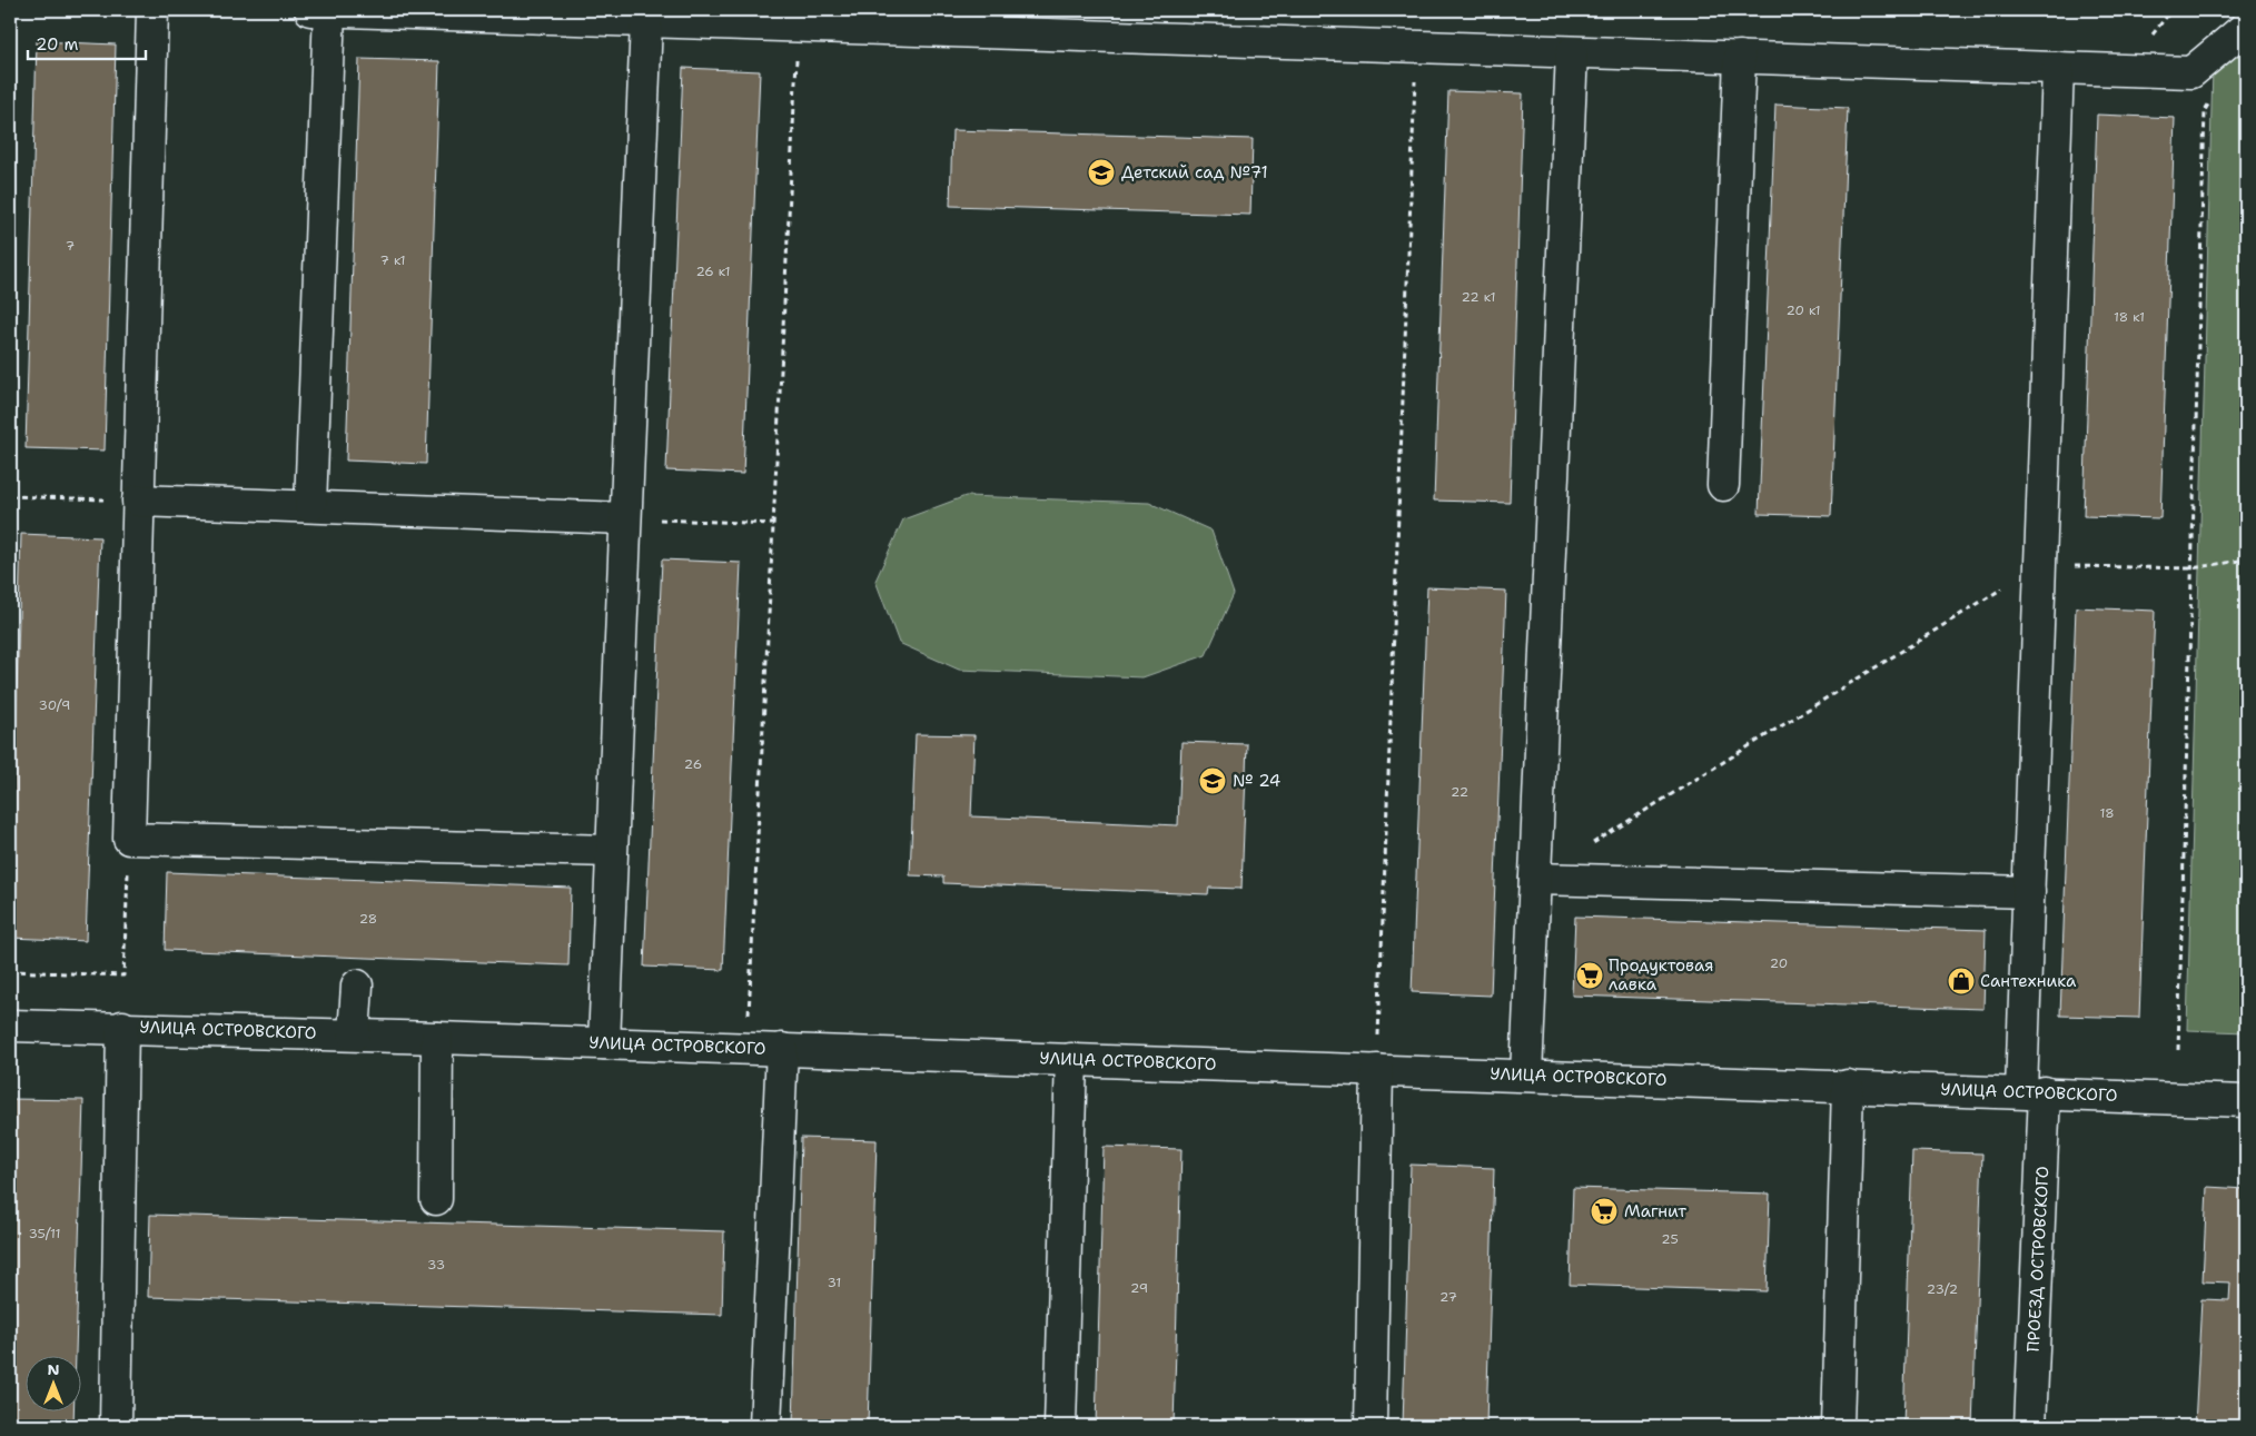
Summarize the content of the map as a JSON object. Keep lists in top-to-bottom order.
{
  "streets": {
    "street": ["УЛИЦА ОСТРОВСКОГО", "ПРОЕЗД ОСТРОВСКОГО"]
  },
  "crossings": [
    ["УЛИЦА ОСТРОВСКОГО", "ПРОЕЗД ОСТРОВСКОГО"]
  ],
  "places": {
    "school or university": ["Детский сад №71", "№ 24"],
    "supermarket": ["Продуктовая лавка", "Магнит"],
    "shop": ["Сантехника"]
  },
  "house_numbers": [
    "7",
    "7 к1",
    "26 к1",
    "22 к1",
    "20 к1",
    "18 к1",
    "30/9",
    "26",
    "22",
    "18",
    "28",
    "20",
    "35/11",
    "25",
    "33",
    "31",
    "29",
    "23/2",
    "27"
  ],
  "scale_bar": "20 m",
  "north": "top"
}
